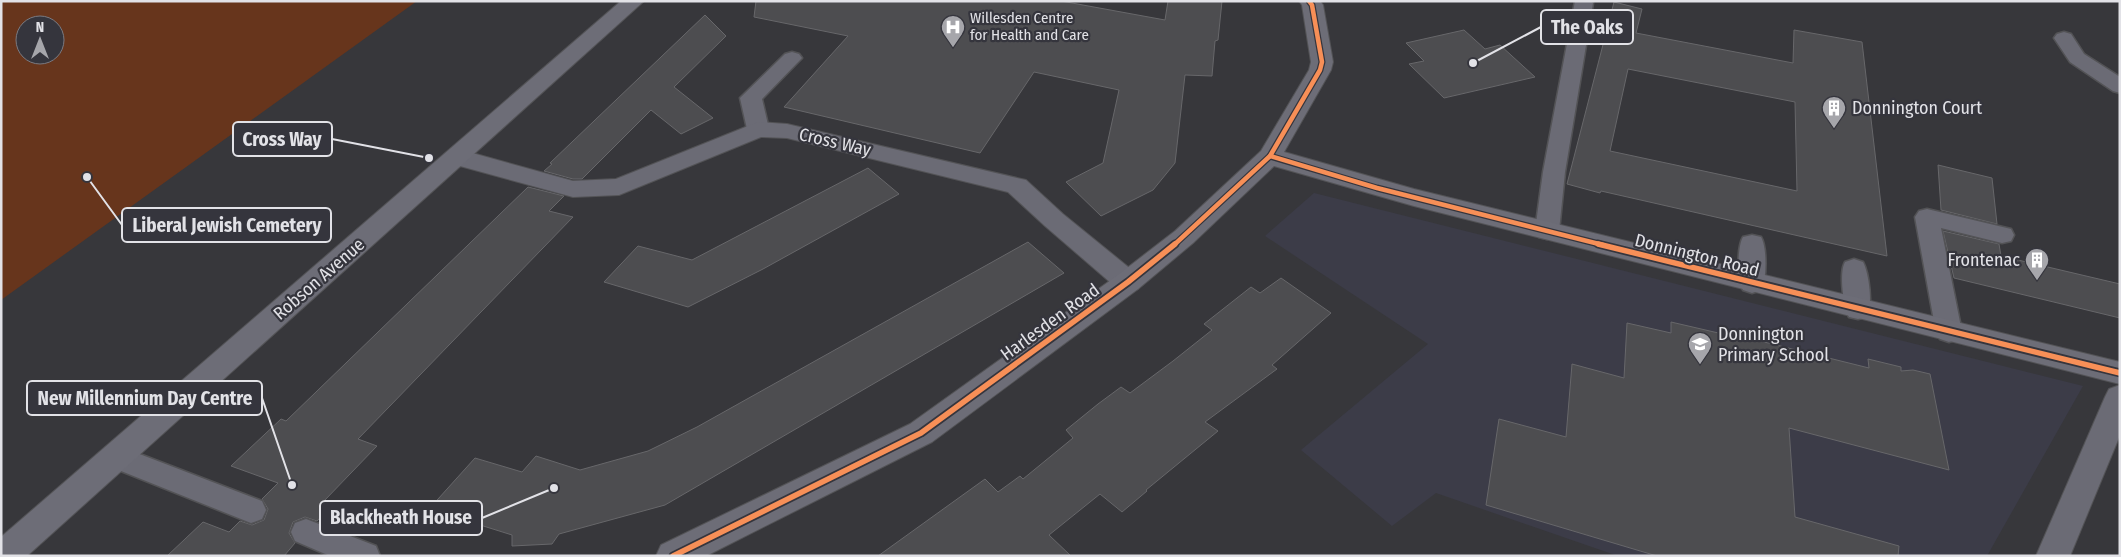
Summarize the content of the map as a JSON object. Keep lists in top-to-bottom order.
{
  "streets": {
    "street": [
      "Cross Way",
      "Donnington Road",
      "Robson Avenue",
      "Harlesden Road"
    ]
  },
  "crossings": [
    ["Cross Way", "Robson Avenue"],
    ["Cross Way", "Harlesden Road"],
    ["Donnington Road", "Harlesden Road"]
  ],
  "places": {
    "hospital": ["Willesden Centre for Health and Care"],
    "other": [
      "The Oaks",
      "Cross Way",
      "Liberal Jewish Cemetery",
      "New Millennium Day Centre",
      "Blackheath House"
    ],
    "building": ["Donnington Court", "Frontenac"],
    "school or university": ["Donnington Primary School"]
  },
  "north": "top"
}
